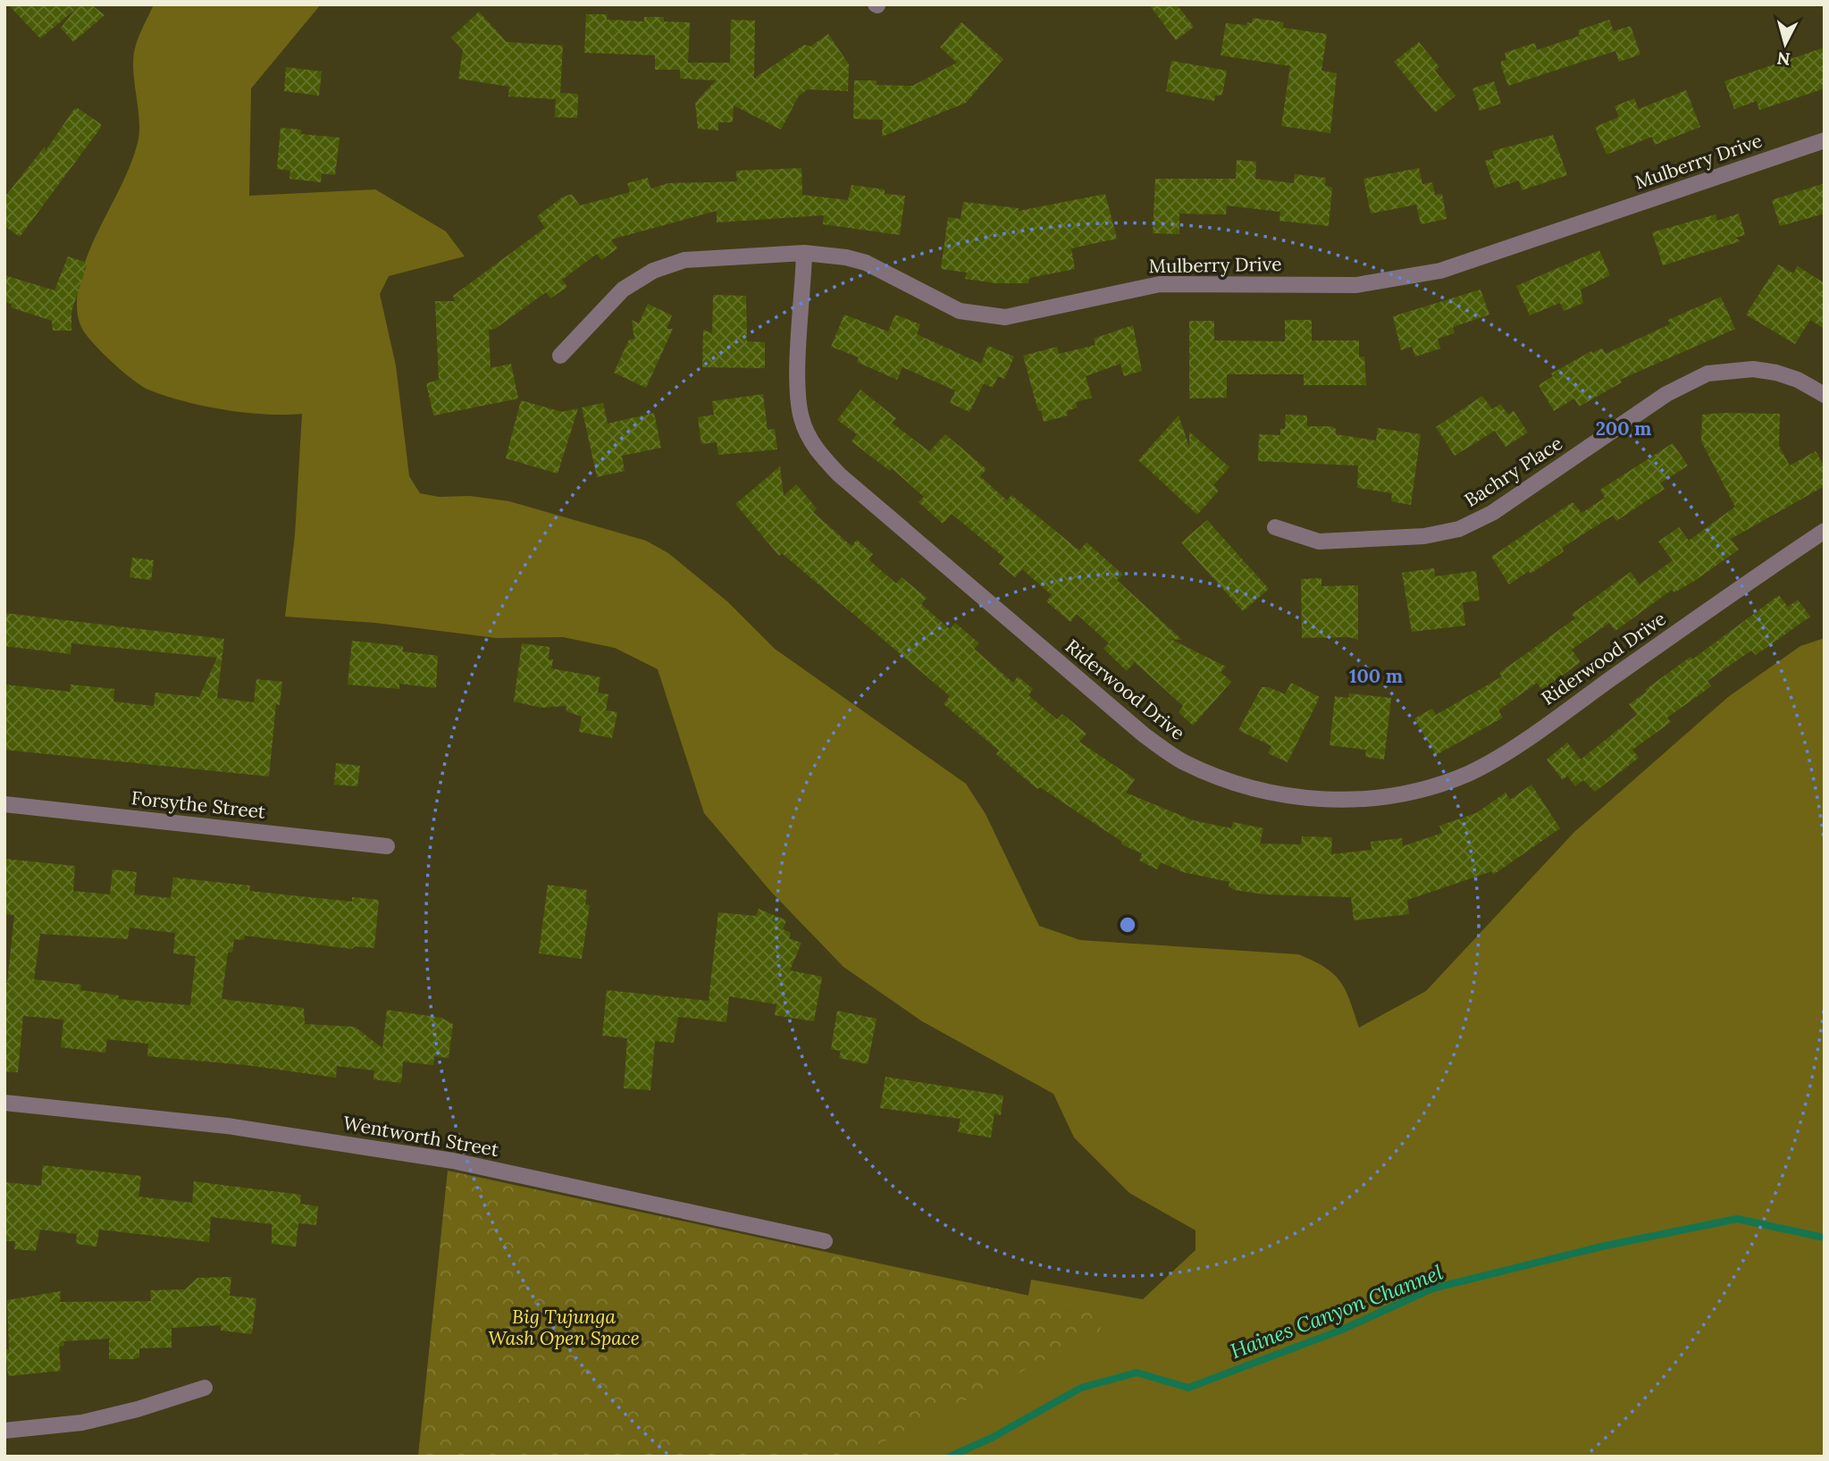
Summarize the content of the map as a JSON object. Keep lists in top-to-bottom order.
{
  "streets": {
    "street": [
      "Mulberry Drive",
      "Bachry Place",
      "Riderwood Drive",
      "Forsythe Street",
      "Wentworth Street"
    ]
  },
  "crossings": [
    ["Mulberry Drive", "Riderwood Drive"]
  ],
  "water": ["Haines Canyon Channel"],
  "parks": ["Big Tujunga Wash Open Space"],
  "north": "bottom",
  "rings": ["200 m", "100 m"]
}
